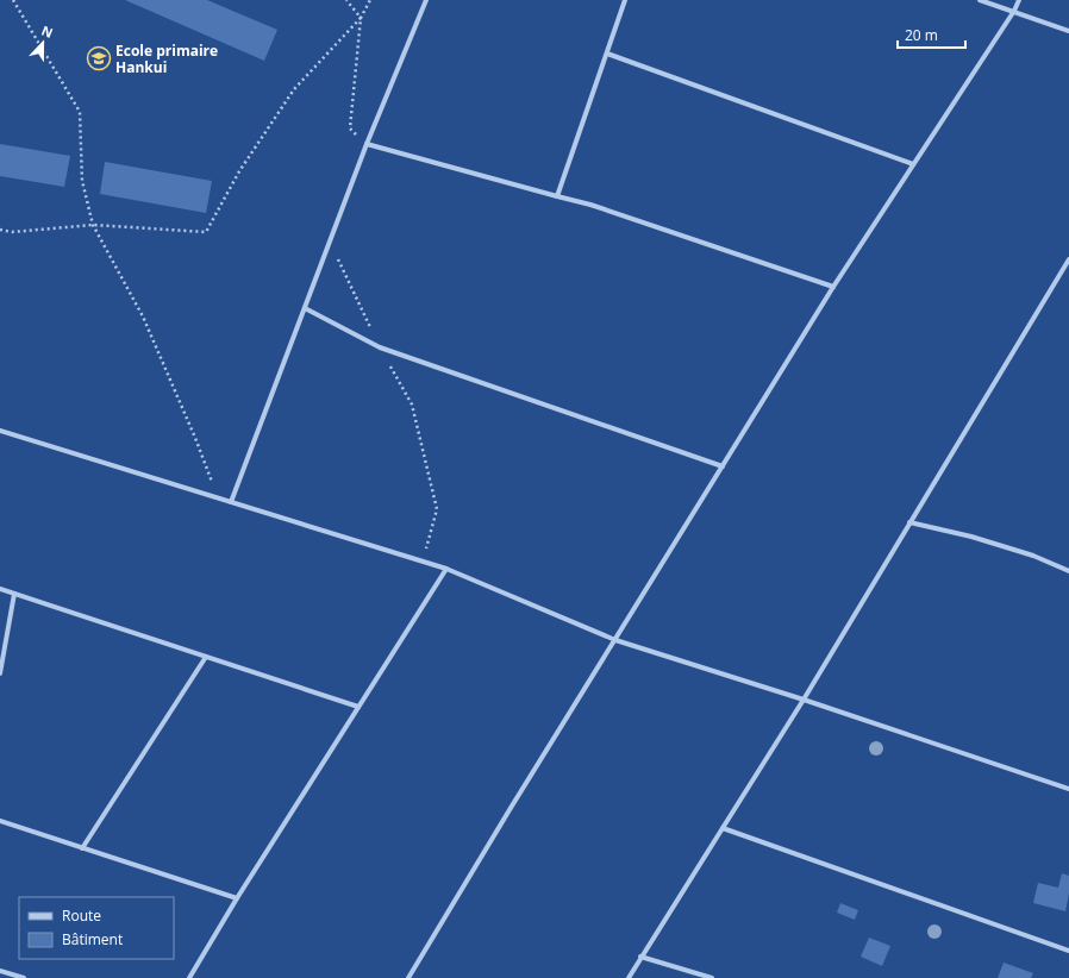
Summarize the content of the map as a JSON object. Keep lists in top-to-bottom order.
{
  "places": {
    "school or university": ["Ecole primaire Hankui"]
  },
  "legend": ["Route", "Bâtiment"],
  "scale_bar": "20 m",
  "north": "top"
}
